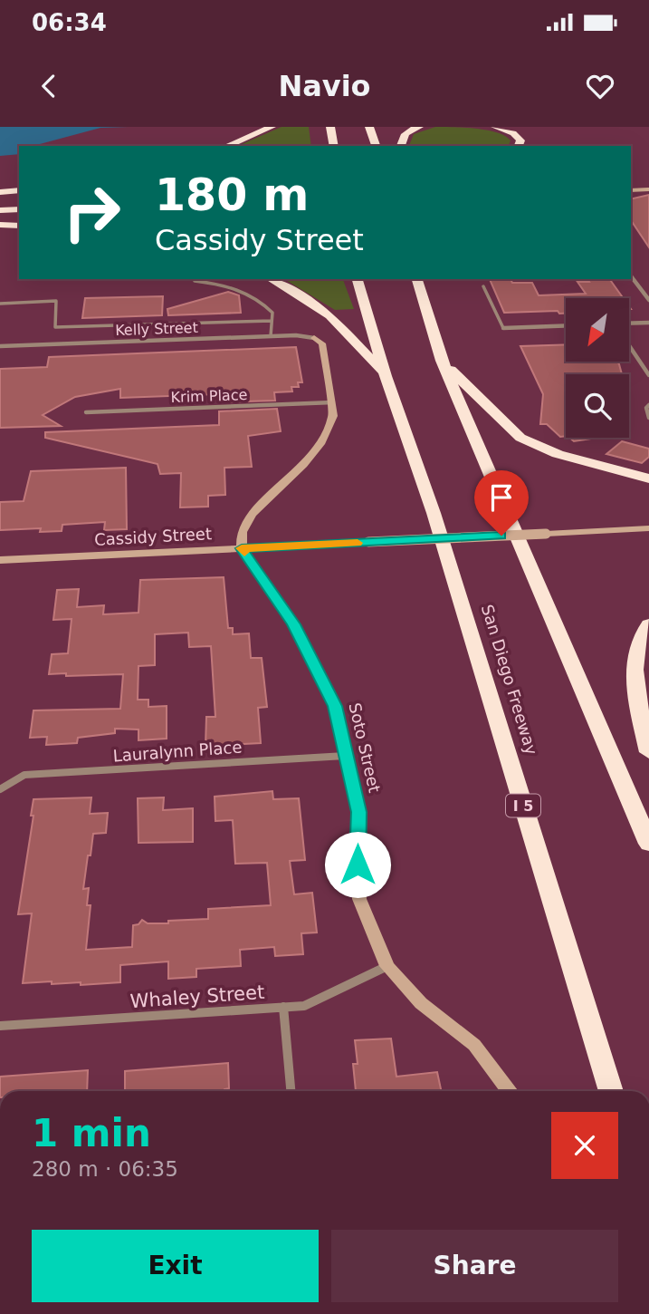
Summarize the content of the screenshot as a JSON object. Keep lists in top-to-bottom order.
{
  "streets": {
    "highway": ["San Diego Freeway", "I 5"],
    "street": [
      "Kelly Street",
      "Krim Place",
      "Cassidy Street",
      "Soto Street",
      "Lauralynn Place",
      "Whaley Street"
    ]
  },
  "crossings": [
    ["Cassidy Street", "Soto Street"],
    ["Soto Street", "Lauralynn Place"],
    ["Soto Street", "Whaley Street"]
  ],
  "north": "bottom left",
  "page": {
    "status": "06:34",
    "header": "Navio",
    "turn": ["180 m", "Cassidy Street"],
    "heading": ["1 min", "280 m · 06:35"],
    "buttons": ["Exit", "Share"]
  }
}
